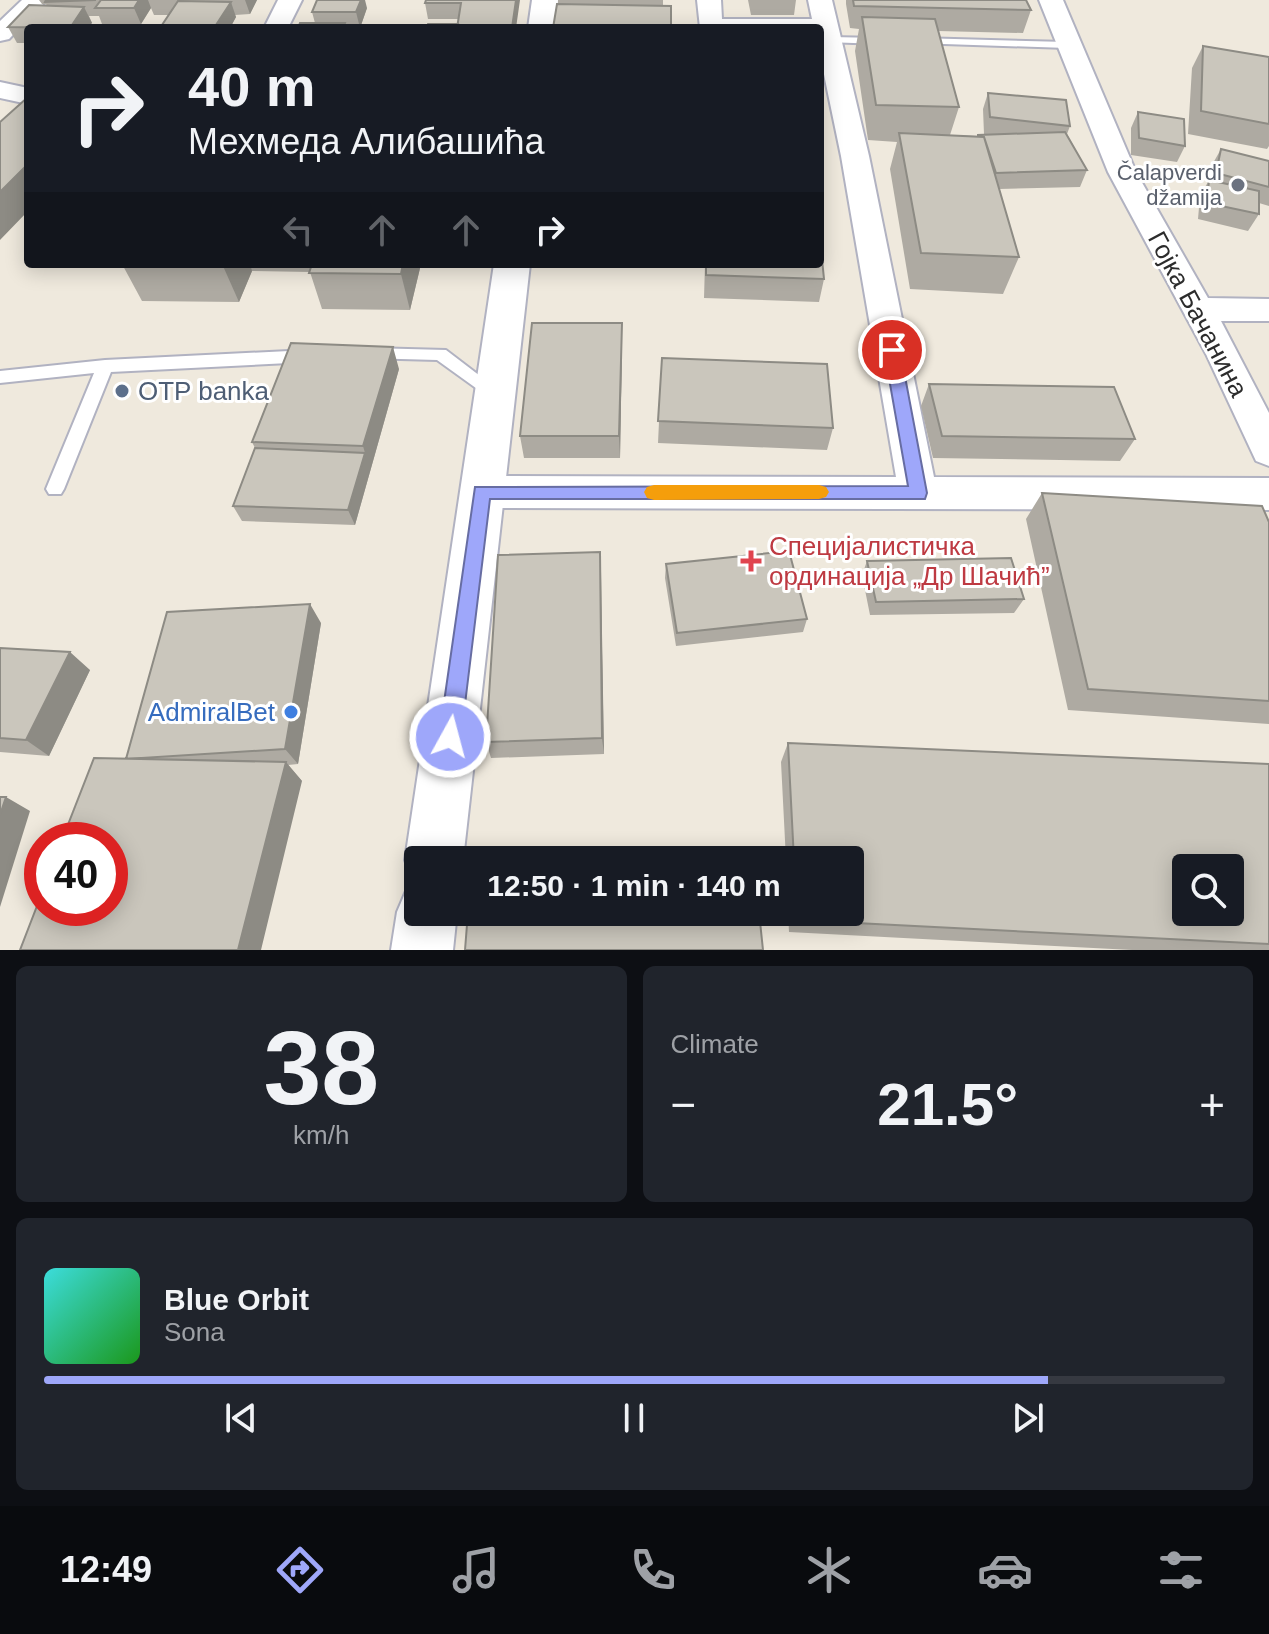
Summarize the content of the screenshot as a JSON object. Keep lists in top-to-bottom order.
{
  "streets": {
    "street": ["Гојка Бачанина"]
  },
  "places": {
    "other": ["Čalapverdi džamija", "OTP banka", "AdmiralBet"],
    "health": ["Специјалистичка ординација „Др Шачић”"]
  },
  "page": {
    "turn": ["40 m", "Мехмеда Алибашића"],
    "limit": "40",
    "trip": "12:50 · 1 min · 140 m",
    "tile": [
      ["38", "km/h"],
      "Climate"
    ],
    "heat": ["−", "21.5°", "+"],
    "song": ["Blue Orbit", "Sona"],
    "tabs": "12:49"
  }
}
